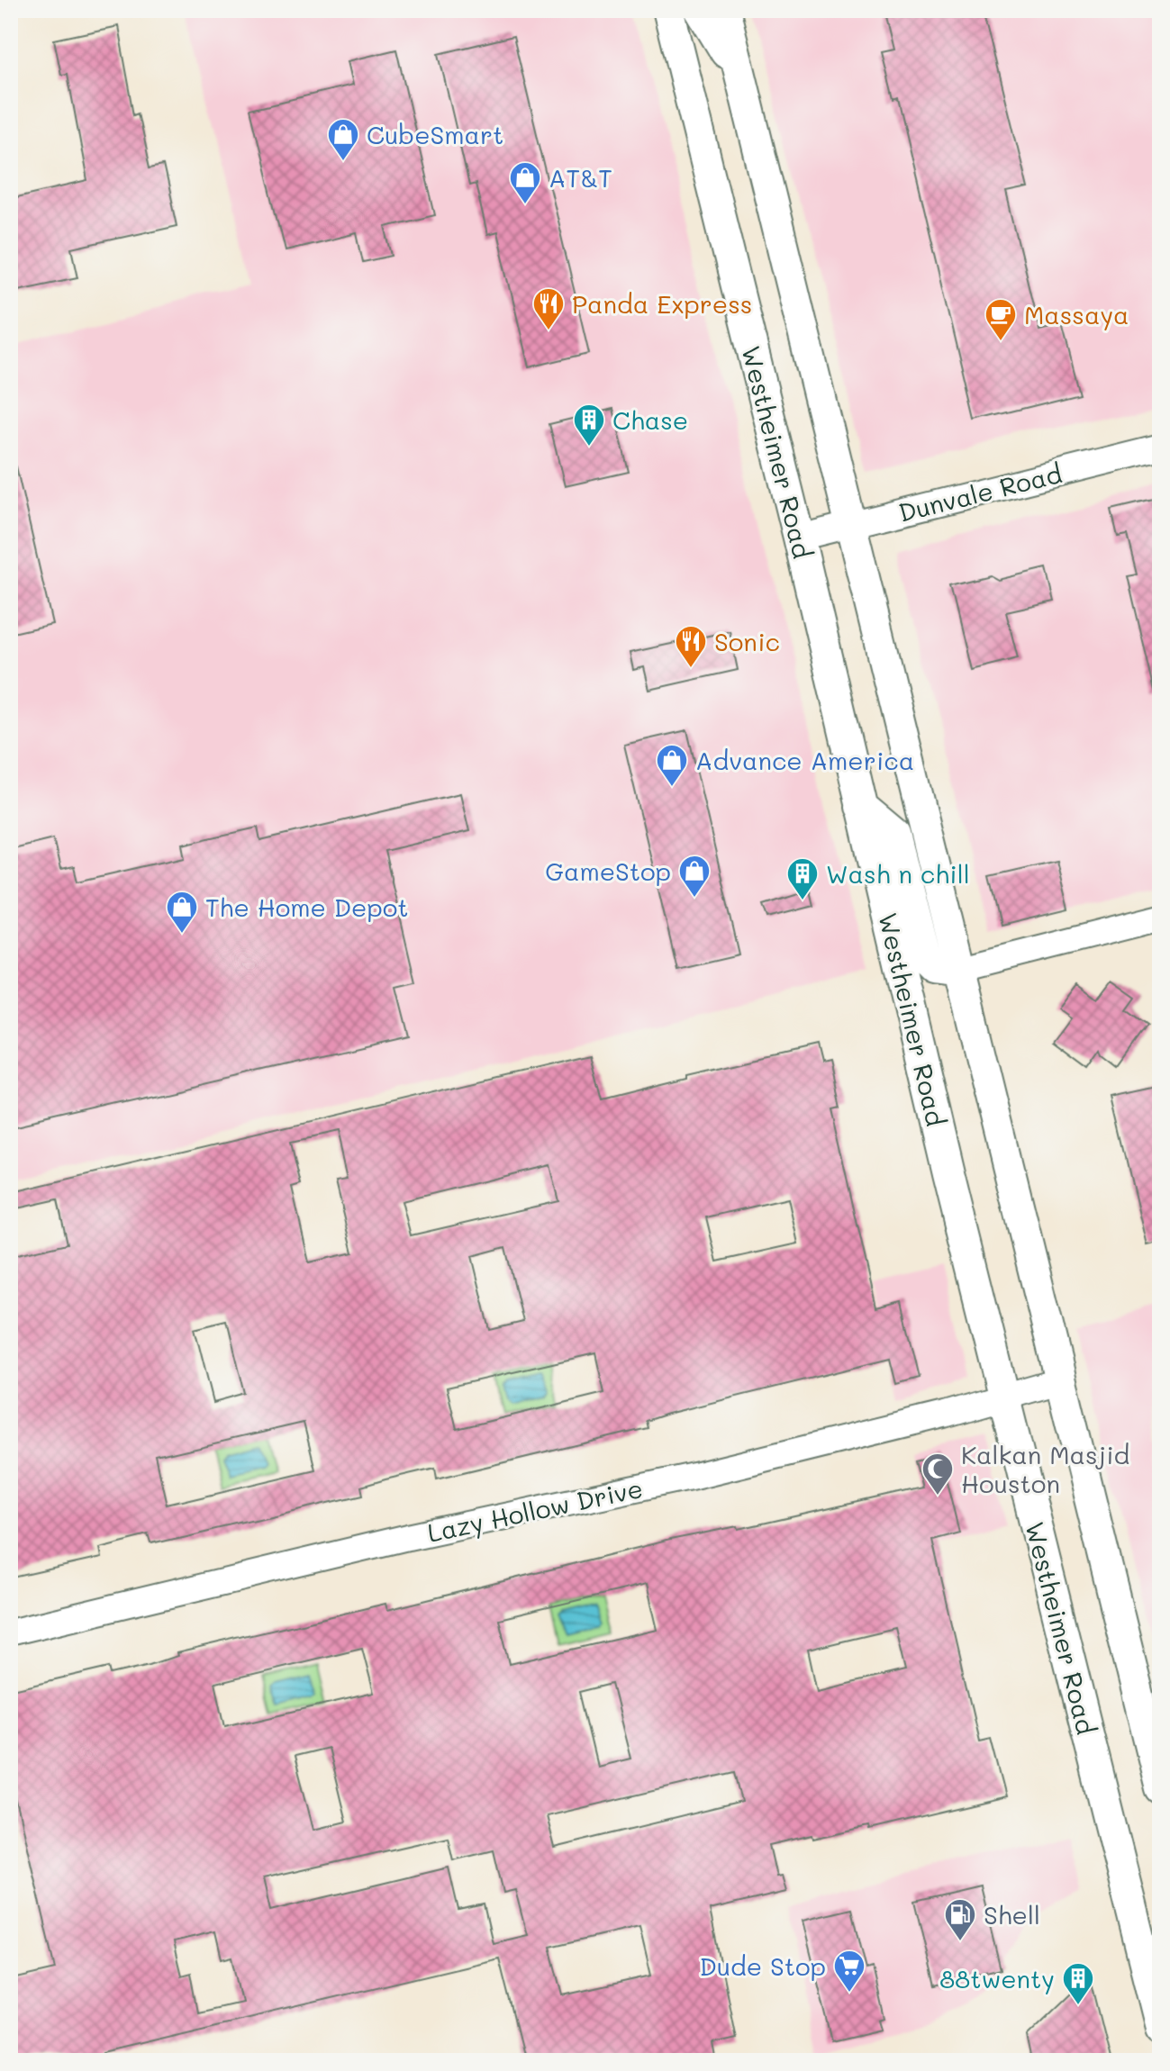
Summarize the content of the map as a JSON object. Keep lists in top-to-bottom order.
{
  "streets": {
    "main road": ["Westheimer Road"],
    "street": ["Dunvale Road", "Lazy Hollow Drive"]
  },
  "crossings": [
    ["Westheimer Road", "Dunvale Road"],
    ["Westheimer Road", "Lazy Hollow Drive"]
  ],
  "places": {
    "shop": [
      "CubeSmart",
      "AT&T",
      "Advance America",
      "GameStop",
      "The Home Depot"
    ],
    "restaurant": ["Panda Express", "Sonic"],
    "cafe": ["Massaya"],
    "building": ["Chase", "Wash n chill", "88twenty"],
    "mosque": ["Kalkan Masjid Houston"],
    "fuel station": ["Shell"],
    "supermarket": ["Dude Stop"]
  }
}
